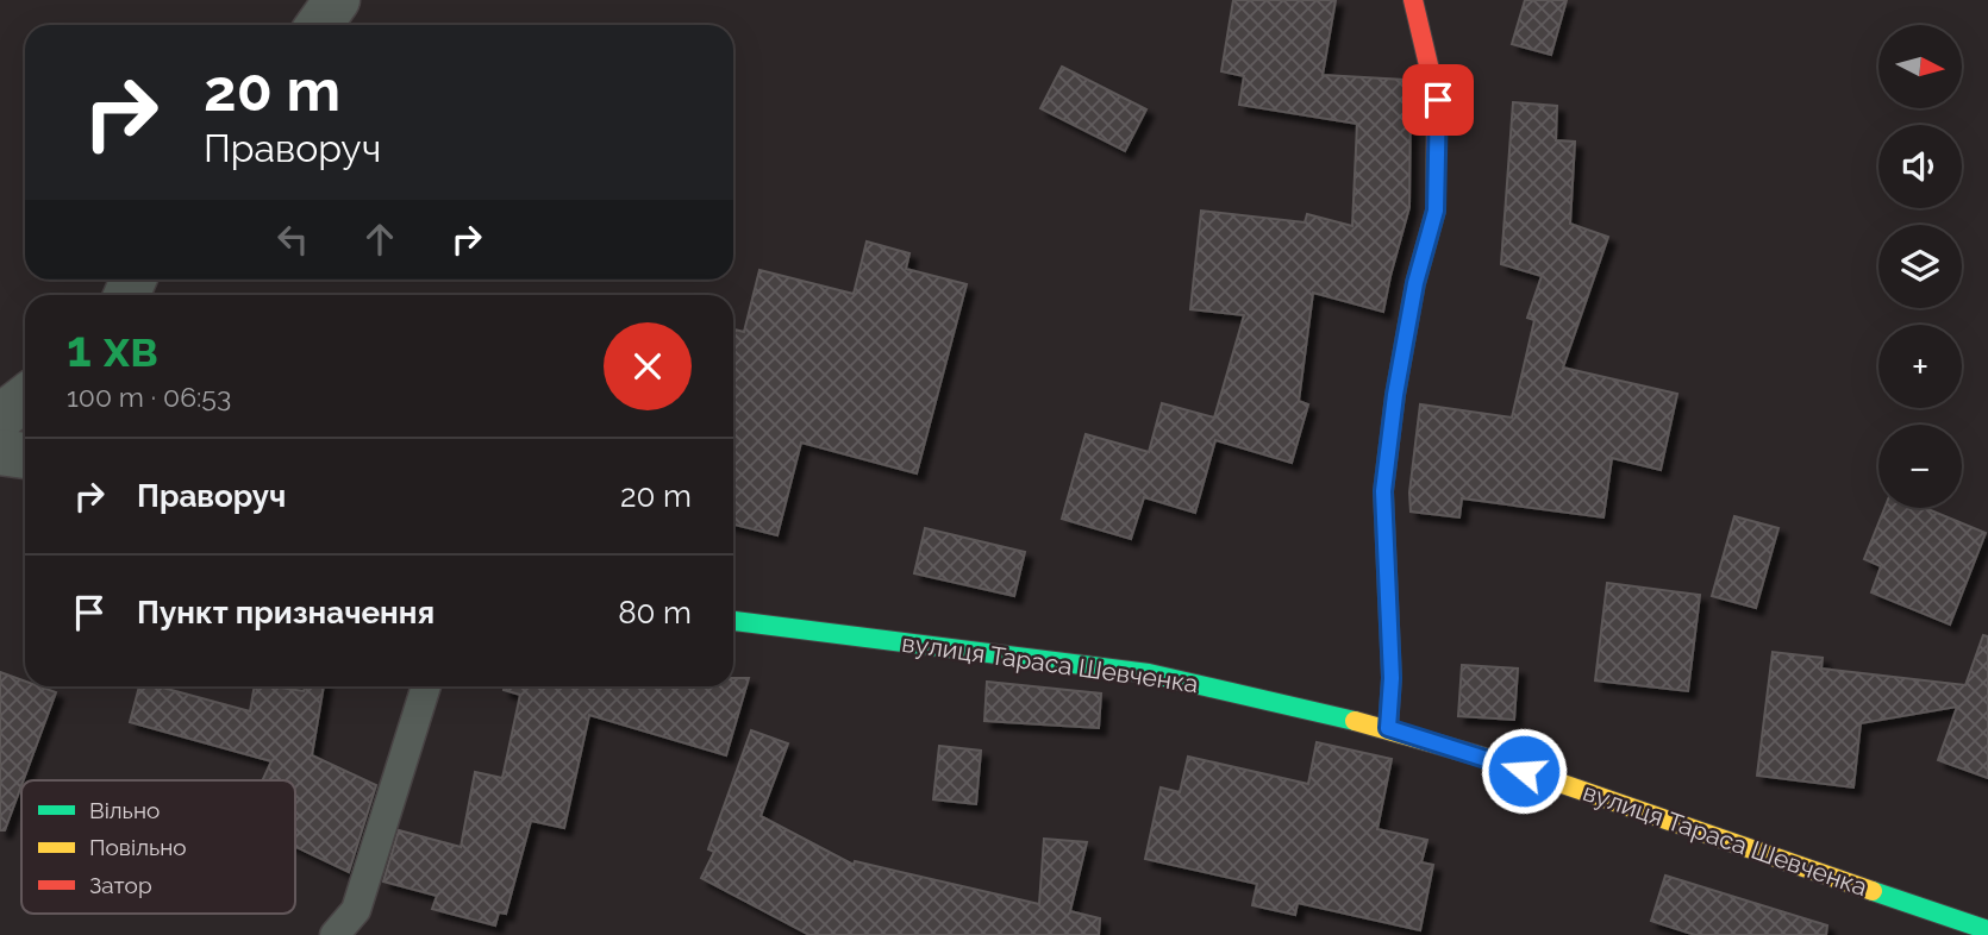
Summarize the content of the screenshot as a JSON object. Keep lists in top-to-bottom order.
{
  "streets": {
    "street": ["вулиця Тараса Шевченка"]
  },
  "legend": ["Вільно", "Повільно", "Затор"],
  "north": "right",
  "page": {
    "map_buttons": ["+", "−"],
    "turn": ["20 m", "Праворуч"],
    "heading": ["1 хв", "100 m · 06:53"],
    "list": [
      {
        "name": "Праворуч",
        "value": "20 m"
      },
      {
        "name": "Пункт призначення",
        "value": "80 m"
      }
    ]
  }
}
